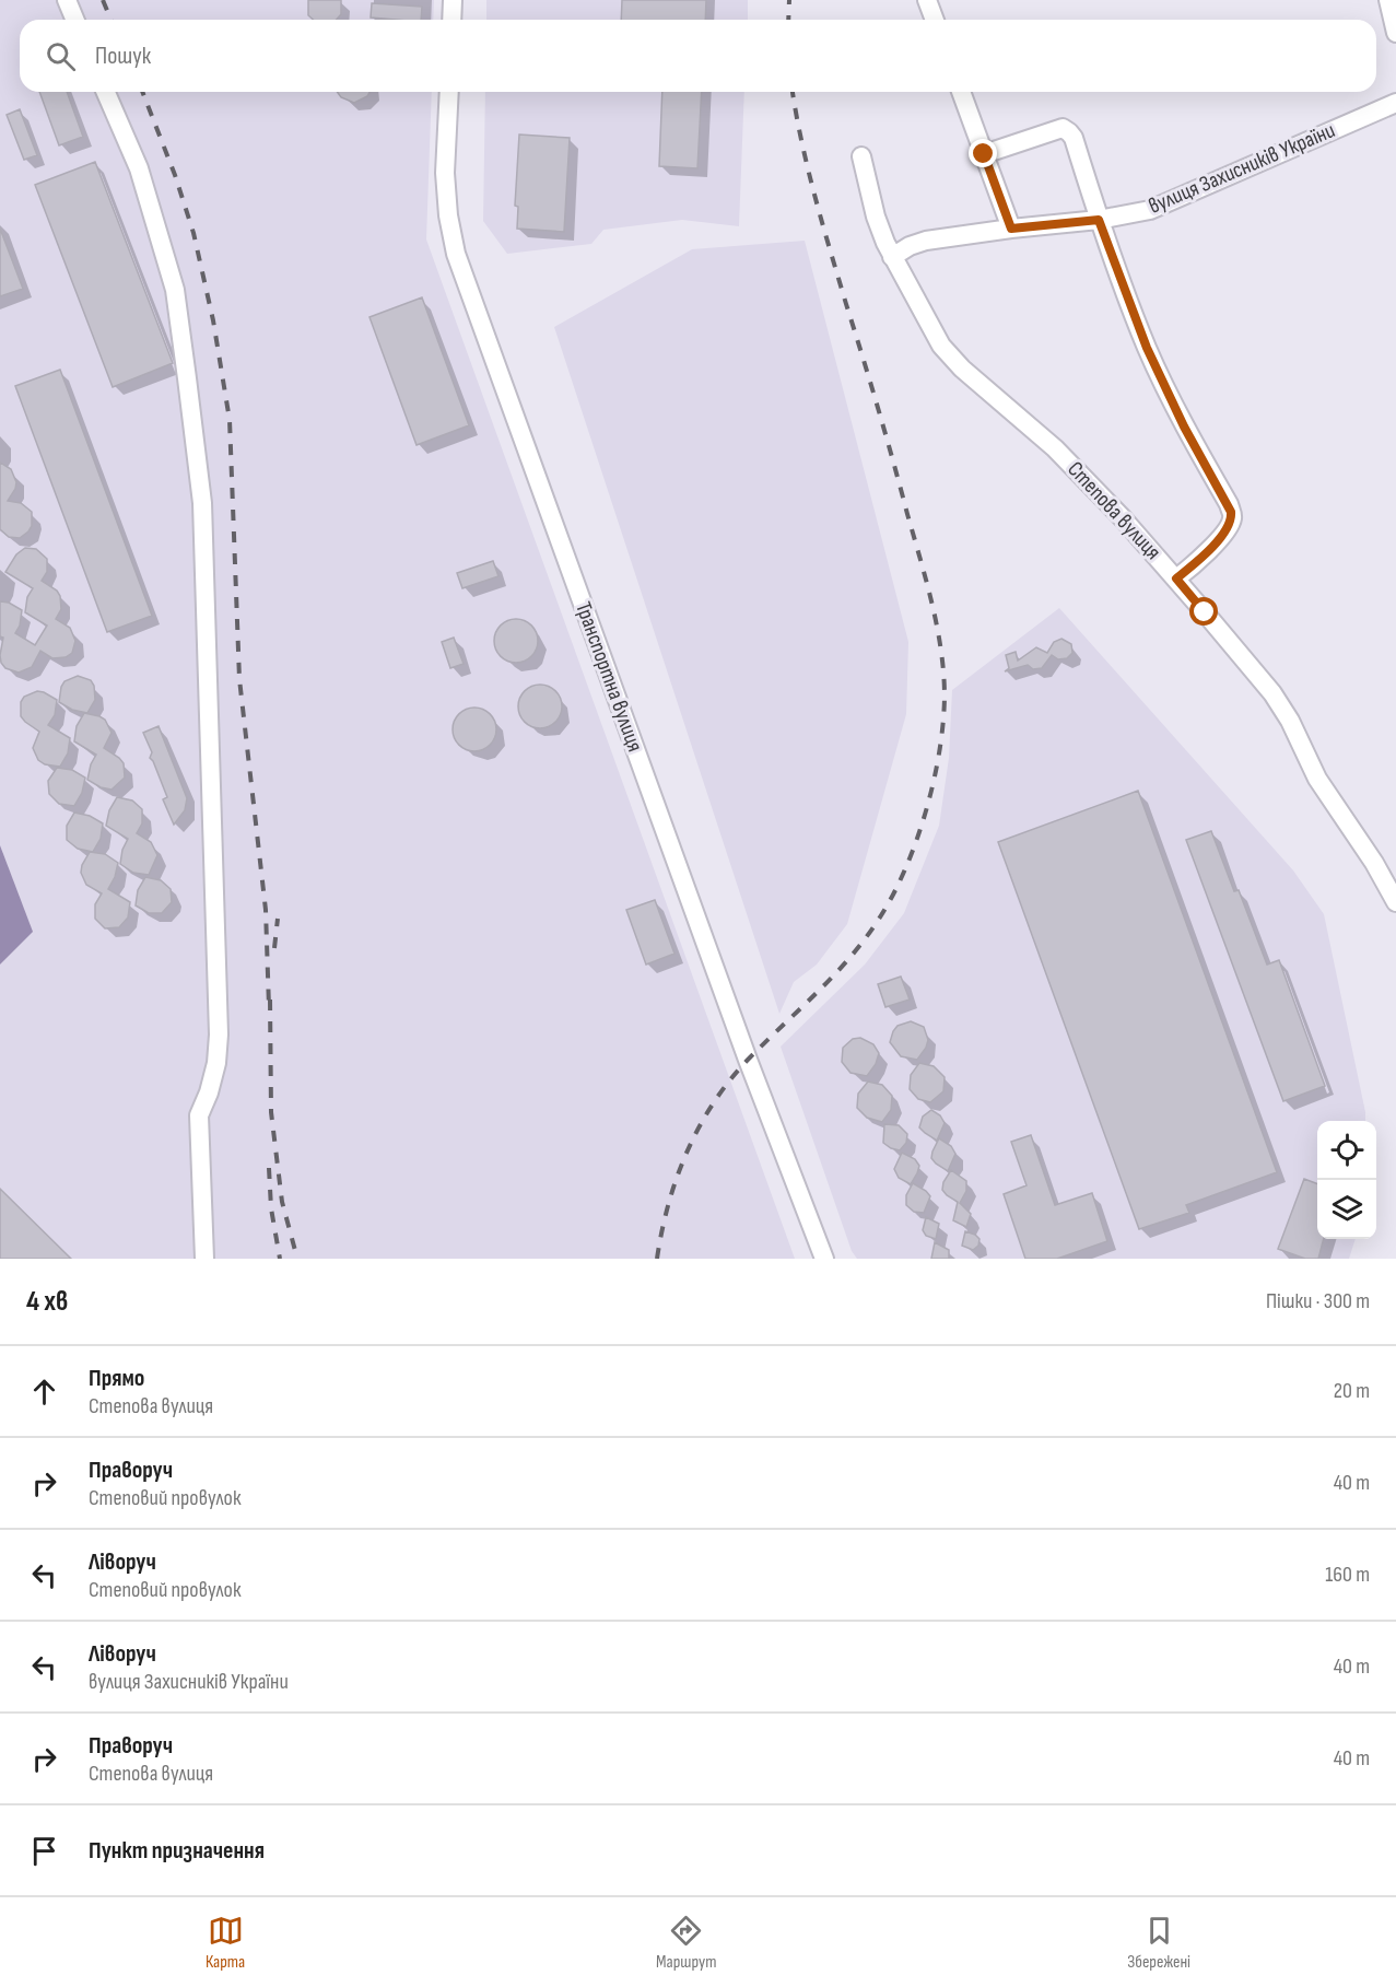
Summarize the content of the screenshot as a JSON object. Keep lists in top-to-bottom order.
{
  "streets": {
    "street": ["вулиця Захисників України", "Степова вулиця", "Транспортна вулиця"]
  },
  "crossings": [
    ["вулиця Захисників України", "Степова вулиця"]
  ],
  "page": {
    "search": "Пошук",
    "heading": ["4 хв", "Пішки · 300 m"],
    "list": [
      ["Прямо", "Степова вулиця", "20 m"],
      ["Праворуч", "Степовий провулок", "40 m"],
      ["Ліворуч", "Степовий провулок", "160 m"],
      ["Ліворуч", "вулиця Захисників України", "40 m"],
      ["Праворуч", "Степова вулиця", "40 m"],
      "Пункт призначення"
    ],
    "nav": ["Карта", "Маршрут", "Збережені"]
  }
}
